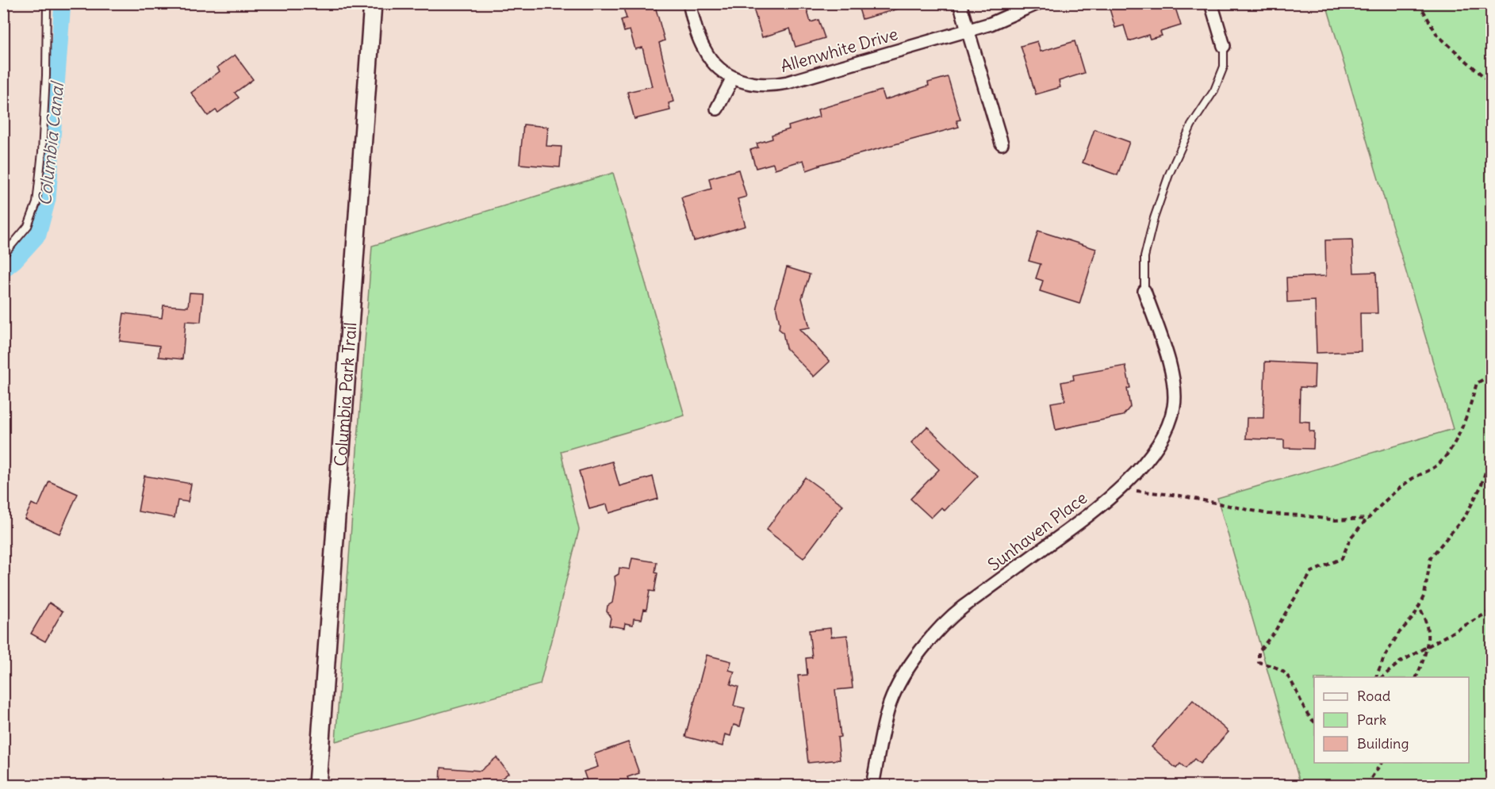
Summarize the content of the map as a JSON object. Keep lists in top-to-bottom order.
{
  "streets": {
    "main road": ["Columbia Park Trail"],
    "street": ["Allenwhite Drive", "Sunhaven Place"]
  },
  "water": ["Columbia Canal"],
  "legend": ["Road", "Park", "Building"]
}
